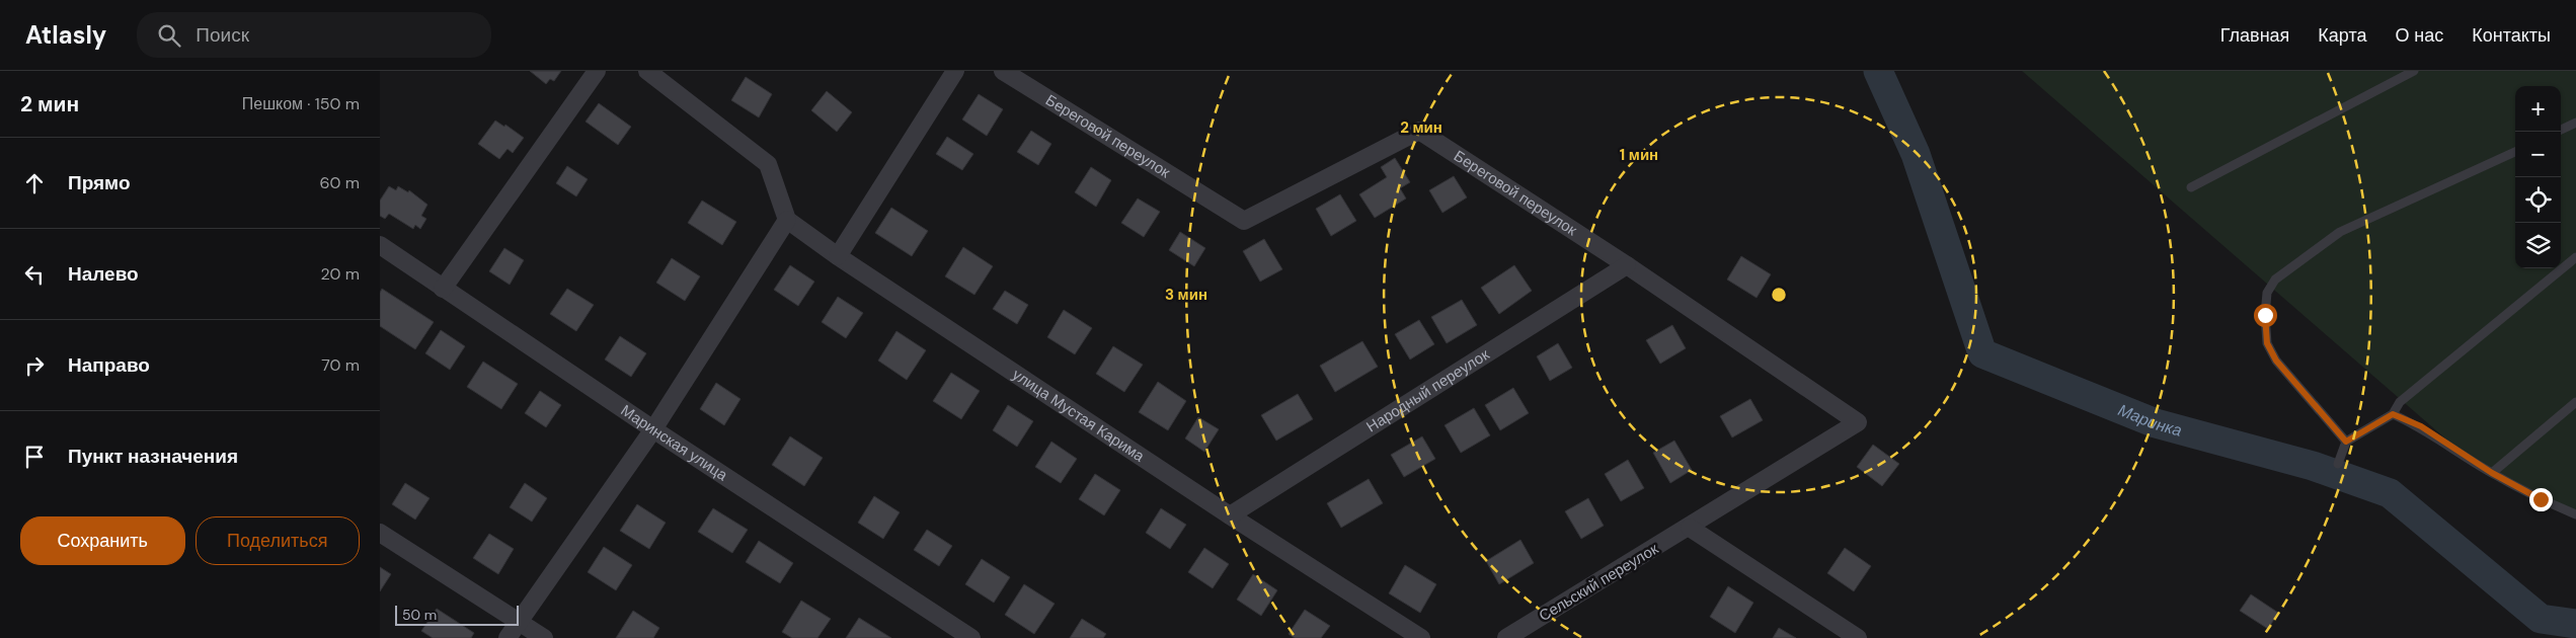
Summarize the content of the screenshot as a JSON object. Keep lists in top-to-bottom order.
{
  "streets": {
    "street": [
      "Береговой переулок",
      "Народный переулок",
      "улица Мустая Карима",
      "Маринская улица",
      "Сельский переулок"
    ]
  },
  "crossings": [
    ["Береговой переулок", "Народный переулок"],
    ["Береговой переулок", "Сельский переулок"],
    ["Народный переулок", "улица Мустая Карима"]
  ],
  "water": ["Маринка"],
  "scale_bar": "50 m",
  "page": {
    "header": "Atlasly",
    "search": "Поиск",
    "nav": [
      "Главная",
      "Карта",
      "О нас",
      "Контакты"
    ],
    "heading": ["2 мин", "Пешком · 150 m"],
    "map_buttons": ["+", "−"],
    "list": [
      ["Прямо", "60 m"],
      ["Налево", "20 m"],
      ["Направо", "70 m"],
      "Пункт назначения"
    ],
    "buttons": ["Сохранить", "Поделиться"],
    "scale": "50 m"
  },
  "rings": ["2 мин", "1 мин", "3 мин"]
}
